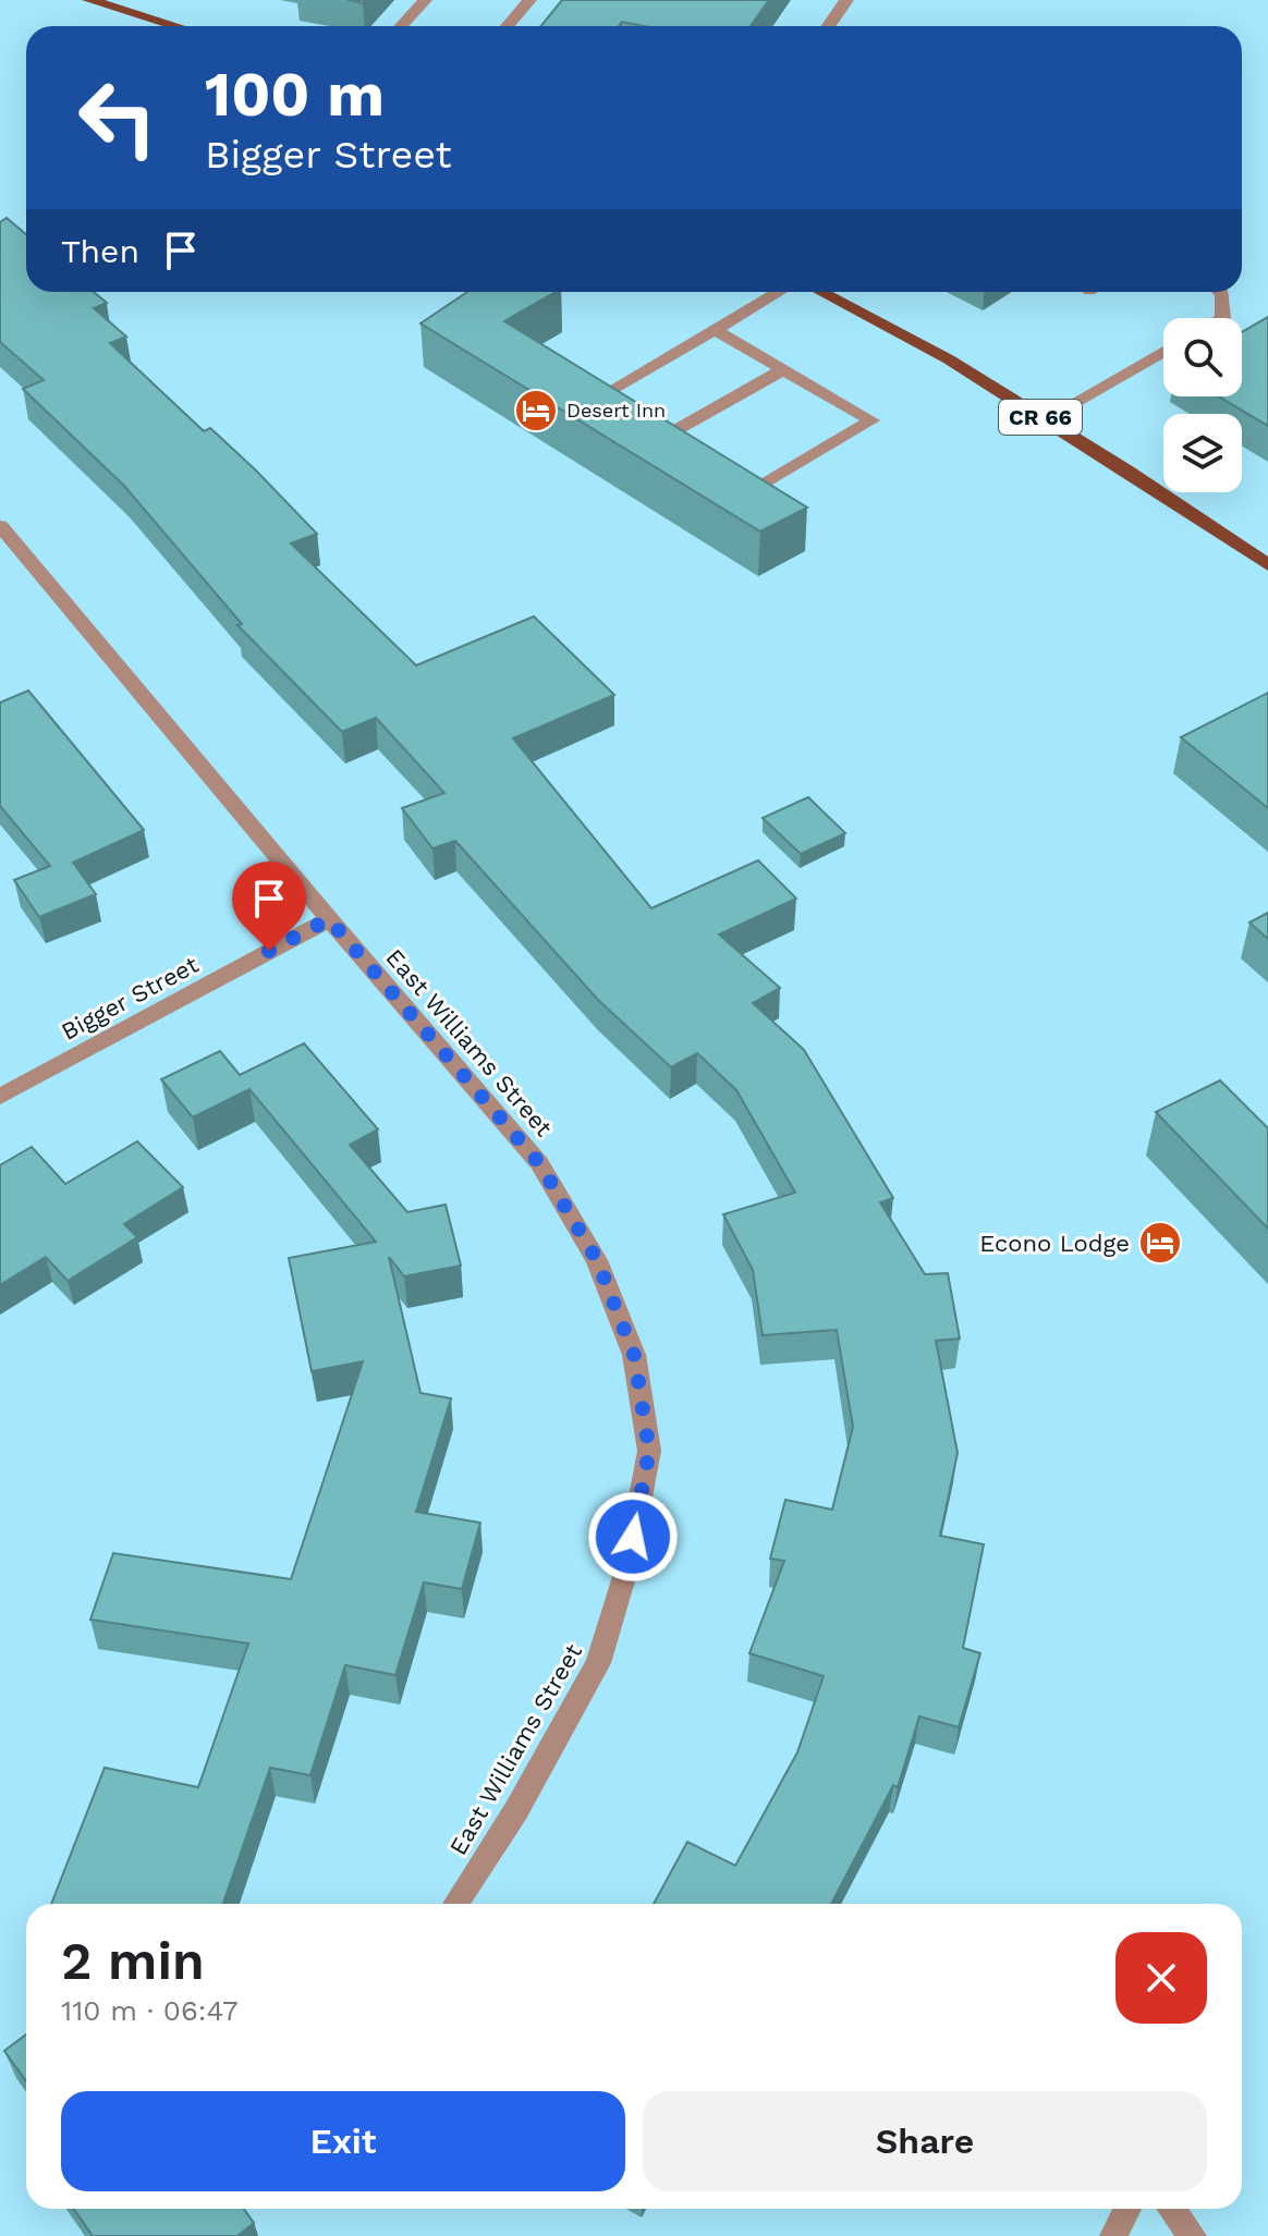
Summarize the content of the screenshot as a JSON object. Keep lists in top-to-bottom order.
{
  "streets": {
    "main road": ["CR 66"],
    "street": ["Bigger Street", "East Williams Street"]
  },
  "crossings": [
    ["Bigger Street", "East Williams Street"]
  ],
  "places": {
    "hotel": ["Desert Inn", "Econo Lodge"]
  },
  "page": {
    "turn": ["100 m", "Bigger Street"],
    "then": "Then",
    "heading": ["2 min", "110 m · 06:47"],
    "buttons": ["Exit", "Share"]
  }
}
